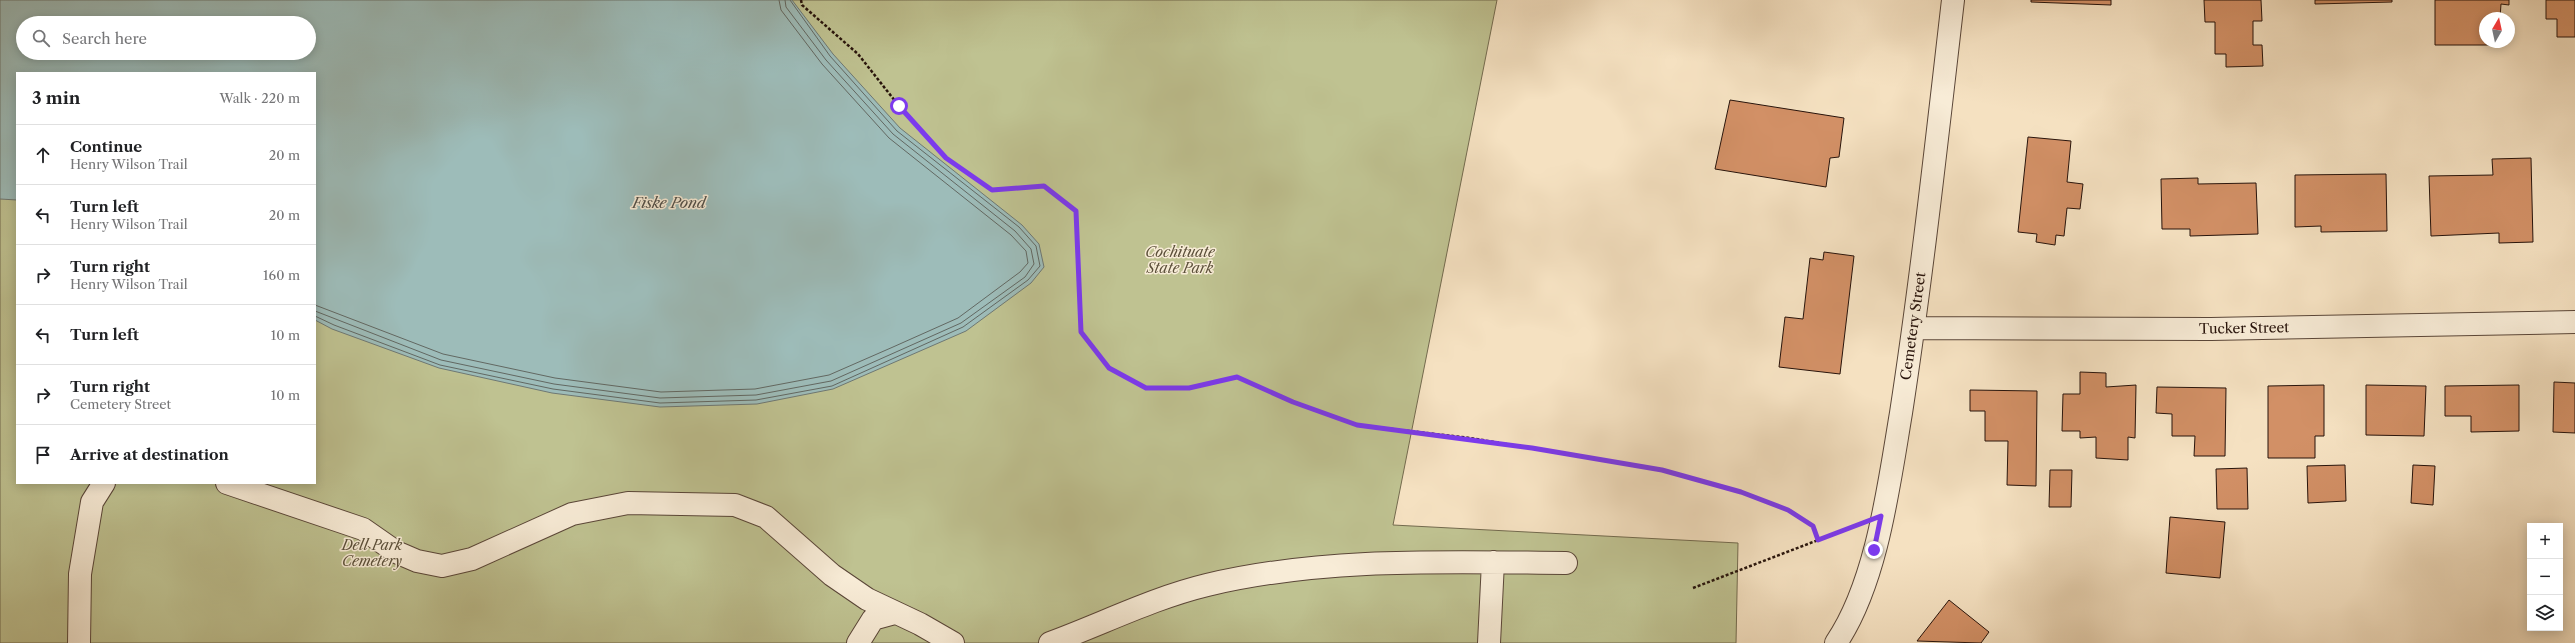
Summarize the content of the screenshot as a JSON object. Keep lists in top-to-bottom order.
{
  "streets": {
    "street": ["Cemetery Street", "Tucker Street"]
  },
  "crossings": [
    ["Cemetery Street", "Tucker Street"]
  ],
  "water": ["Fiske Pond"],
  "parks": ["Cochituate State Park", "Dell Park Cemetery"],
  "north": "top",
  "page": {
    "search": "Search here",
    "heading": ["3 min", "Walk · 220 m"],
    "list": [
      ["Continue", "Henry Wilson Trail", "20 m"],
      ["Turn left", "Henry Wilson Trail", "20 m"],
      ["Turn right", "Henry Wilson Trail", "160 m"],
      ["Turn left", "10 m"],
      ["Turn right", "Cemetery Street", "10 m"],
      "Arrive at destination"
    ],
    "map_buttons": ["+", "−"]
  }
}
